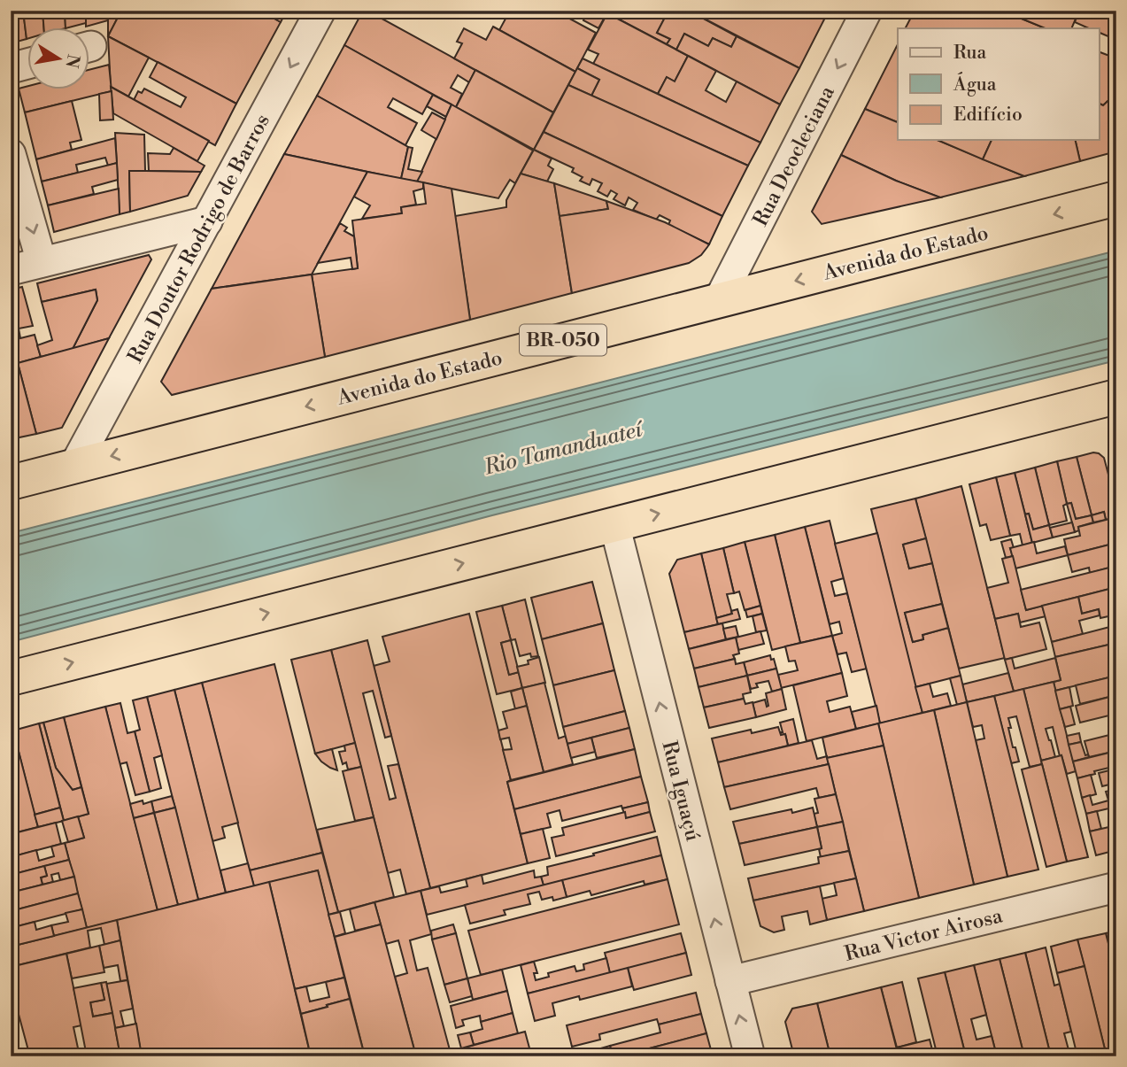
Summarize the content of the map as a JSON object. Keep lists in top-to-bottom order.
{
  "streets": {
    "highway": ["Avenida do Estado", "BR-050"],
    "street": [
      "Rua Deocleciana",
      "Rua Doutor Rodrigo de Barros",
      "Rua Iguaçú",
      "Rua Victor Airosa"
    ]
  },
  "crossings": [
    ["Rua Deocleciana", "Avenida do Estado"],
    ["Rua Doutor Rodrigo de Barros", "Avenida do Estado"],
    ["Rua Iguaçú", "Rua Victor Airosa"]
  ],
  "one_way": ["Rua Deocleciana", "Rua Doutor Rodrigo de Barros", "Rua Iguaçú"],
  "water": ["Rio Tamanduateí"],
  "legend": ["Rua", "Água", "Edifício"],
  "north": "right"
}
